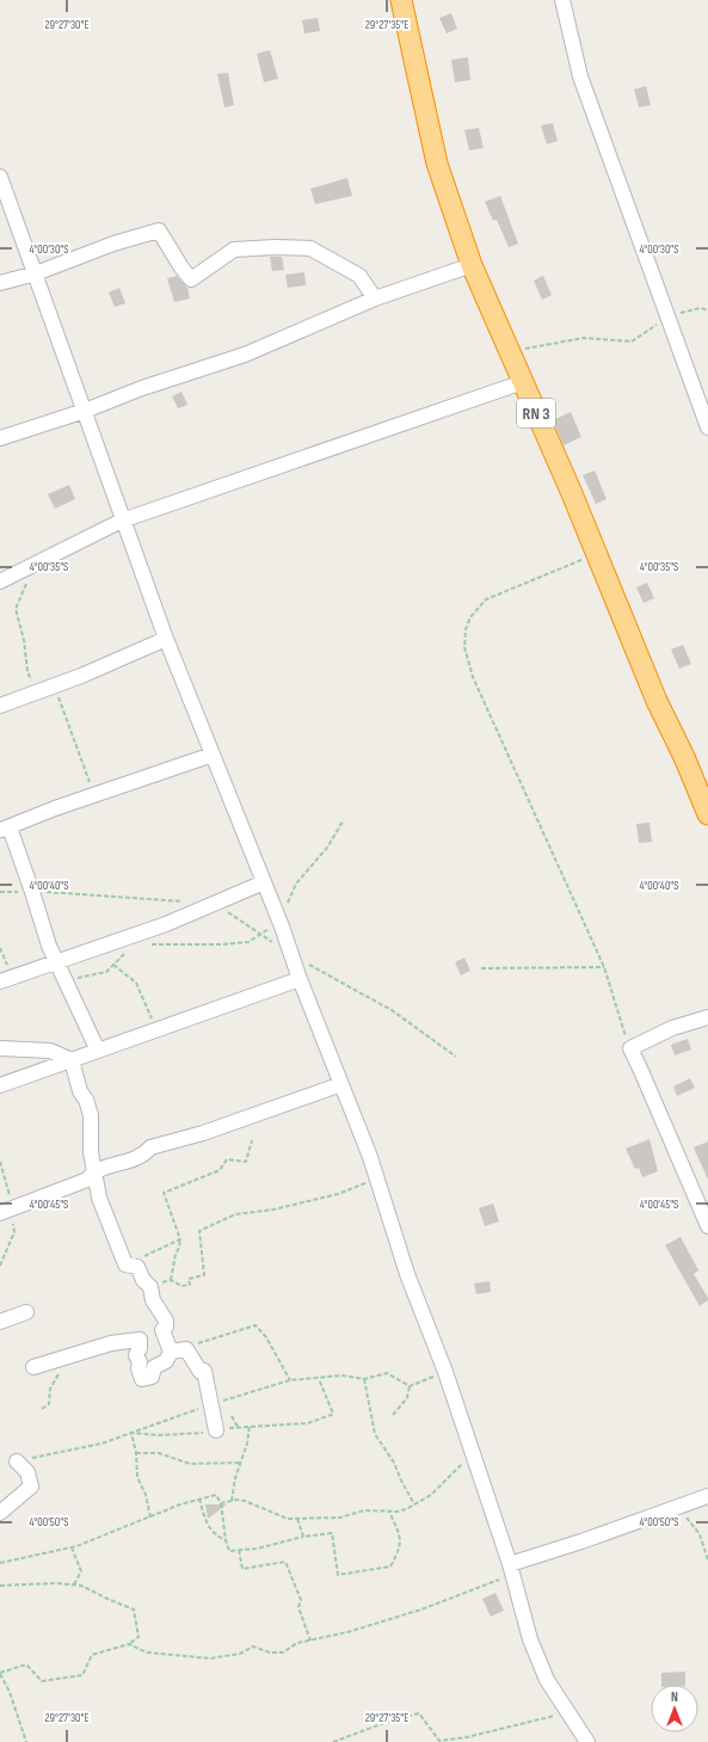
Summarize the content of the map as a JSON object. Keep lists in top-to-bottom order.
{
  "streets": {
    "highway": ["RN 3"]
  },
  "north": "top",
  "coordinates": [
    "29°27'30\"E",
    "29°27'35\"E",
    "4°00'30\"S",
    "4°00'35\"S",
    "4°00'40\"S",
    "4°00'45\"S",
    "4°00'50\"S"
  ]
}
